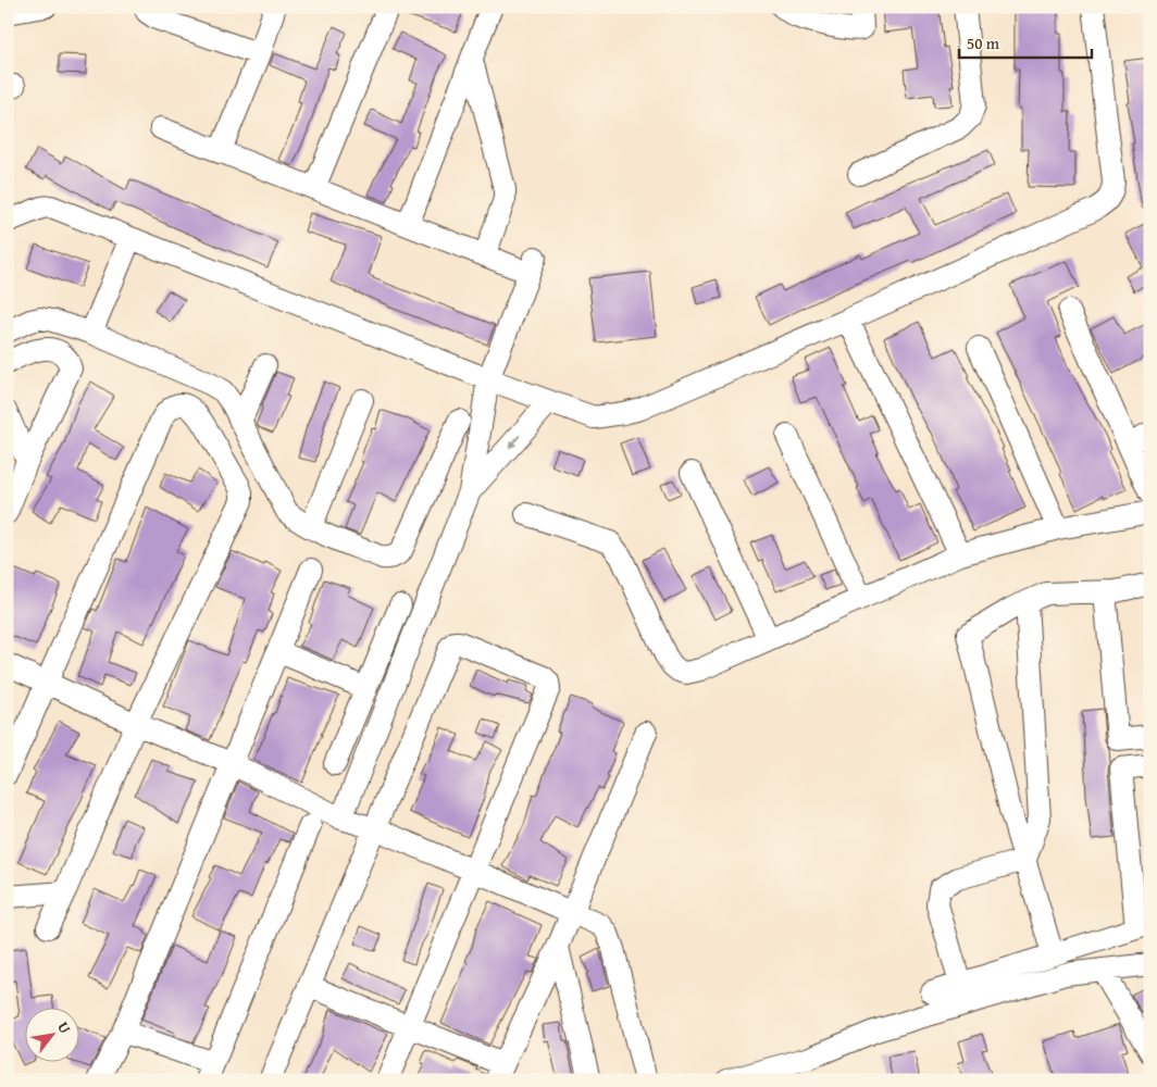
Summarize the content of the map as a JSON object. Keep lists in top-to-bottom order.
{
  "scale_bar": "50 m",
  "north": "top right"
}
